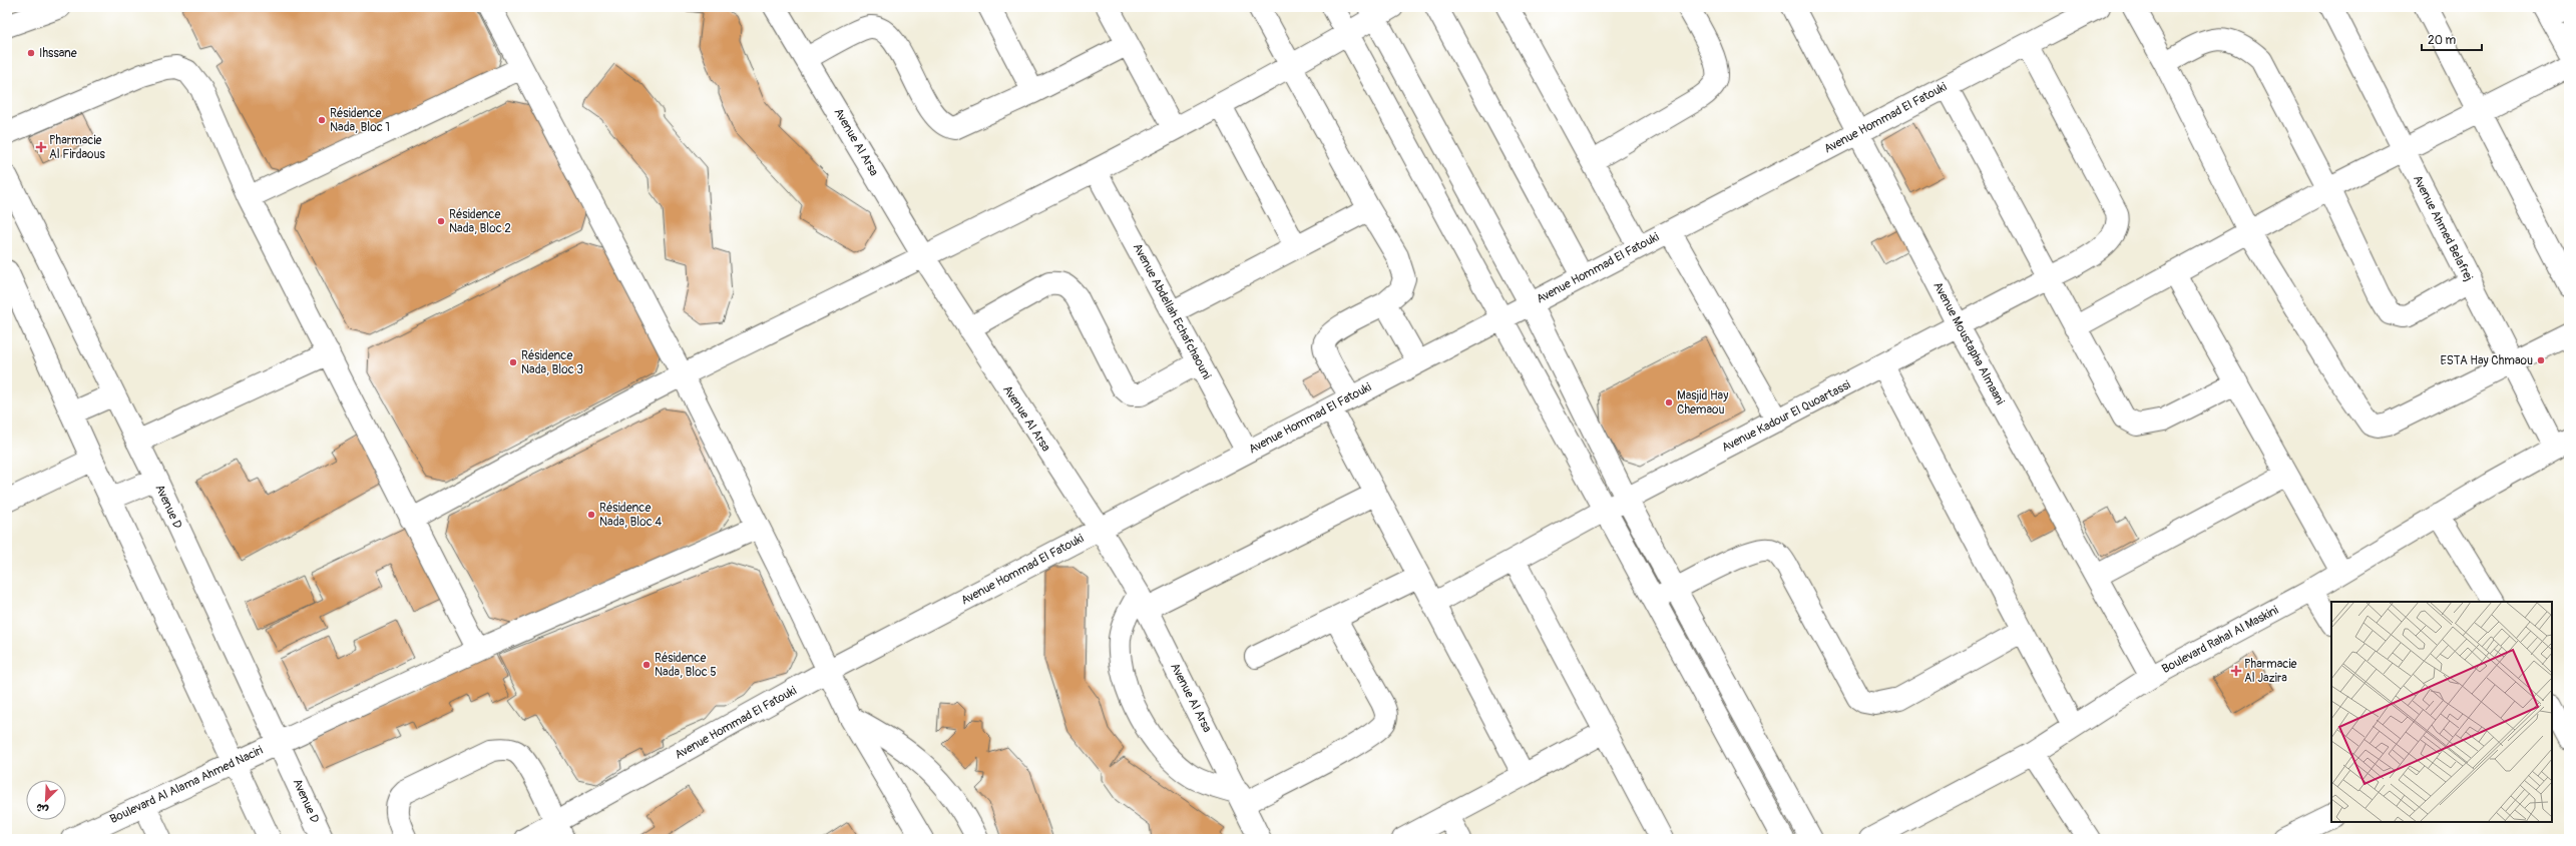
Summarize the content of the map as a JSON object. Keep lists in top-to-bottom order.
{
  "streets": {
    "street": [
      "Avenue Hommad El Fatouki",
      "Avenue Al Arsa",
      "Avenue Ahmed Belafrej",
      "Avenue Abdellah Echafchaouni",
      "Avenue Moustapha Almaani",
      "Avenue Kadour El Quoartassi",
      "Avenue D",
      "Boulevard Rahal Al Maskini",
      "Boulevard Al Alama Ahmed Naciri"
    ]
  },
  "crossings": [
    ["Avenue Hommad El Fatouki", "Avenue Al Arsa"],
    ["Avenue Hommad El Fatouki", "Avenue Abdellah Echafchaouni"],
    ["Avenue Hommad El Fatouki", "Avenue Moustapha Almaani"],
    ["Avenue Hommad El Fatouki", "Avenue Kadour El Quoartassi"],
    ["Avenue Ahmed Belafrej", "Boulevard Rahal Al Maskini"],
    ["Avenue Moustapha Almaani", "Avenue Kadour El Quoartassi"],
    ["Avenue Moustapha Almaani", "Boulevard Rahal Al Maskini"],
    ["Avenue D", "Boulevard Al Alama Ahmed Naciri"]
  ],
  "places": {
    "other": [
      "Ihssane",
      "Résidence Nada, Bloc 1",
      "Résidence Nada, Bloc 2",
      "ESTA Hay Chmaou",
      "Résidence Nada, Bloc 3",
      "Masjid Hay Chemaou",
      "Résidence Nada, Bloc 4",
      "Résidence Nada, Bloc 5"
    ],
    "health": ["Pharmacie Al Firdaous", "Pharmacie Al Jazira"]
  },
  "scale_bar": "20 m",
  "north": "bottom left"
}
